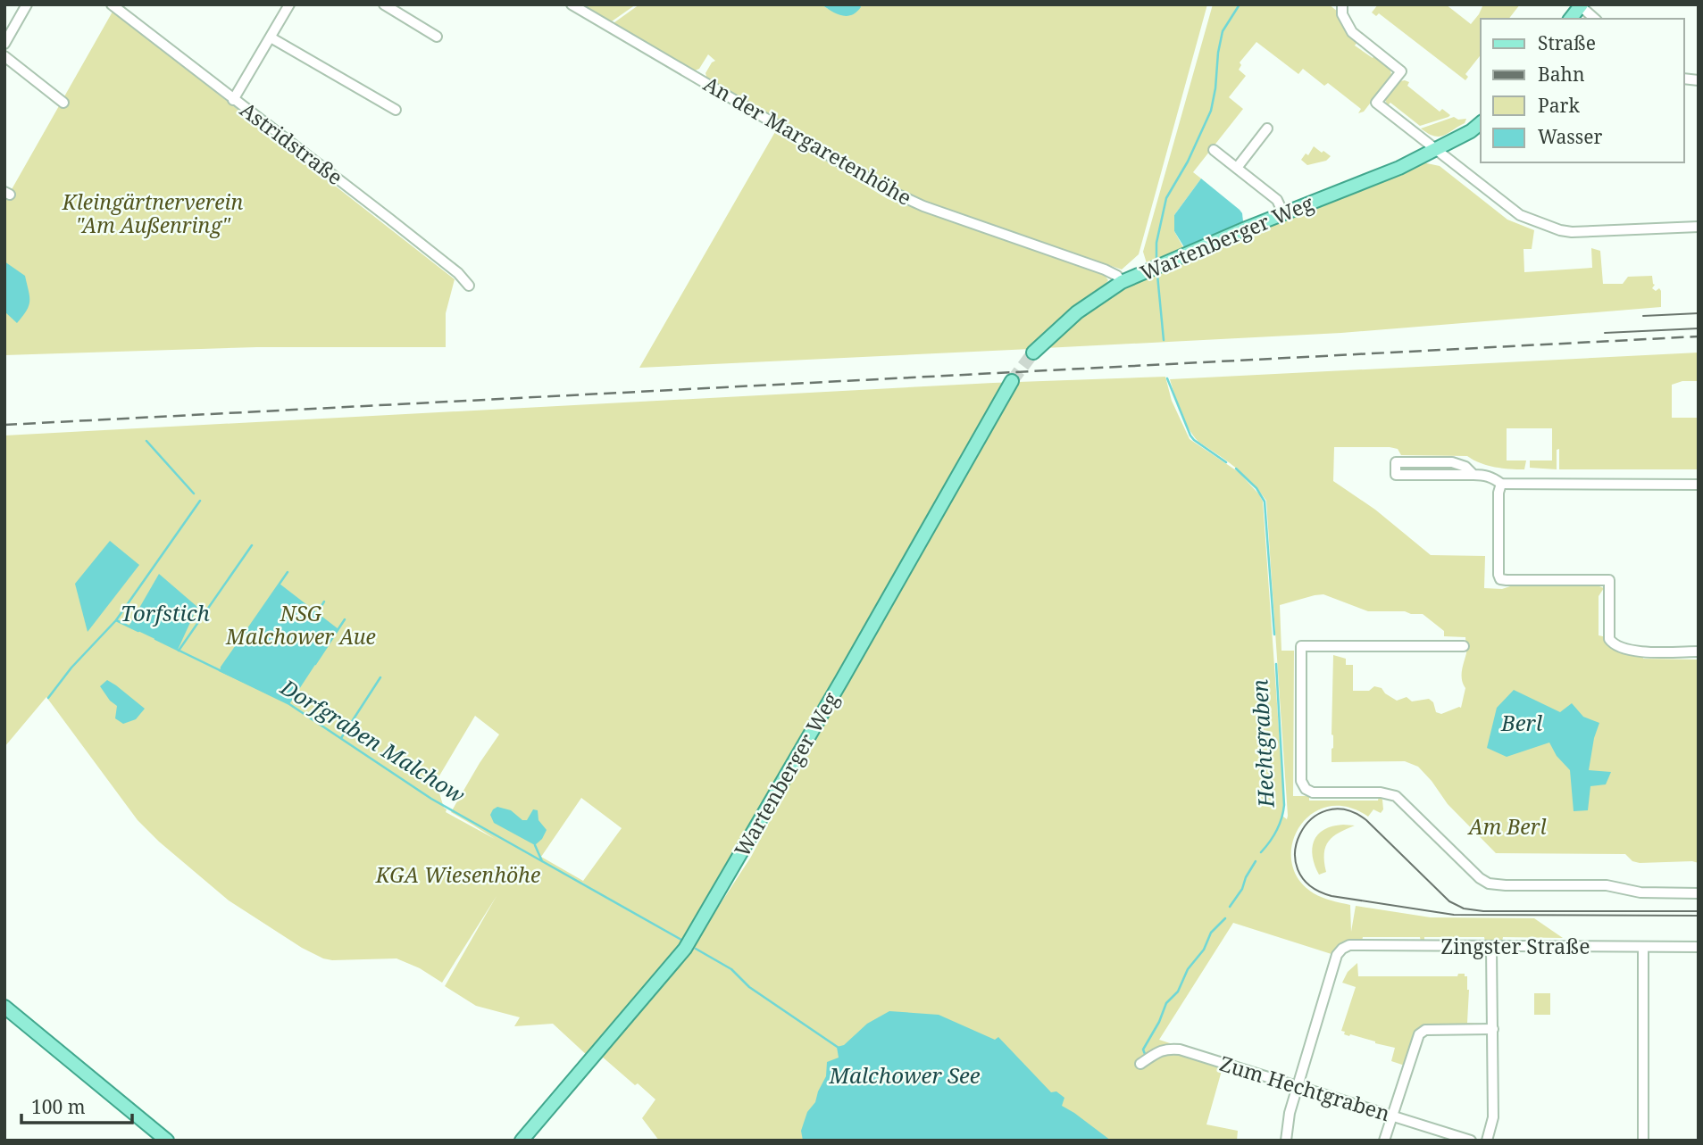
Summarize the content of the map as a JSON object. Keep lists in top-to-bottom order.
{
  "streets": {
    "main road": ["Wartenberger Weg"],
    "street": [
      "An der Margaretenhöhe",
      "Astridstraße",
      "Zingster Straße",
      "Zum Hechtgraben"
    ]
  },
  "crossings": [
    ["An der Margaretenhöhe", "Wartenberger Weg"],
    ["Zingster Straße", "Zum Hechtgraben"]
  ],
  "water": [
    "Torfstich",
    "Berl",
    "Dorfgraben Malchow",
    "Hechtgraben",
    "Malchower See"
  ],
  "parks": [
    "Kleingärtnerverein \"Am Außenring\"",
    "NSG Malchower Aue",
    "Am Berl",
    "KGA Wiesenhöhe"
  ],
  "legend": [
    "Straße",
    "Bahn",
    "Park",
    "Wasser"
  ],
  "scale_bar": "100 m"
}
